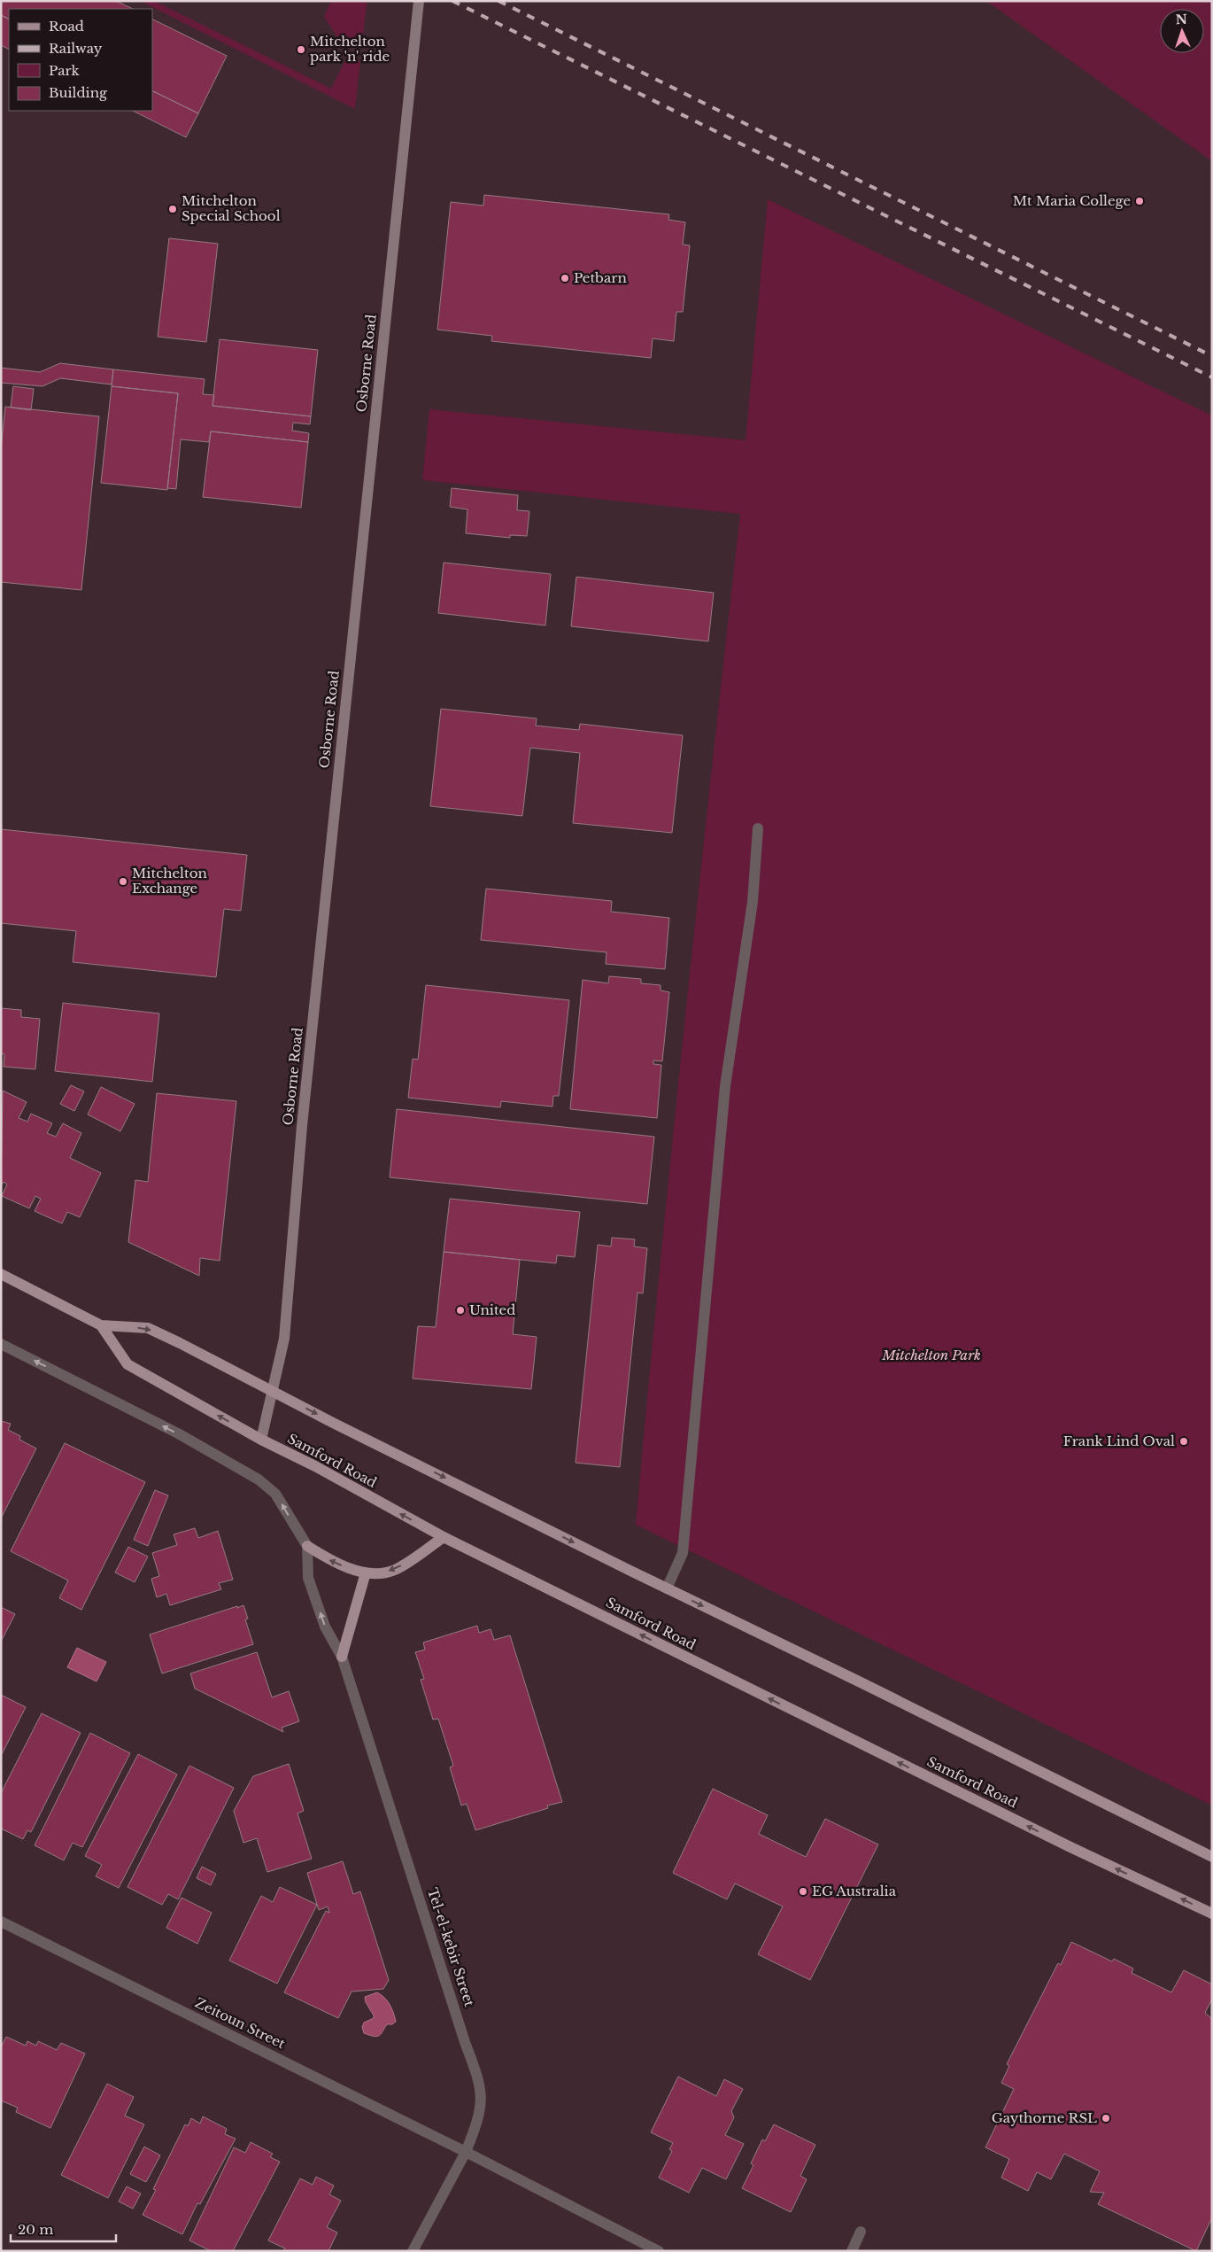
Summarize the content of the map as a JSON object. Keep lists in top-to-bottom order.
{
  "streets": {
    "main road": ["Samford Road"],
    "street": ["Osborne Road", "Tel-el-kebir Street", "Zeitoun Street"]
  },
  "crossings": [
    ["Osborne Road", "Samford Road"],
    ["Tel-el-kebir Street", "Zeitoun Street"]
  ],
  "parks": ["Mitchelton Park"],
  "places": [
    "Mitchelton park 'n' ride",
    "Mt Maria College",
    "Mitchelton Special School",
    "Petbarn",
    "Mitchelton Exchange",
    "United",
    "Frank Lind Oval",
    "EG Australia",
    "Gaythorne RSL"
  ],
  "legend": [
    "Road",
    "Railway",
    "Park",
    "Building"
  ],
  "scale_bar": "20 m",
  "north": "top"
}
